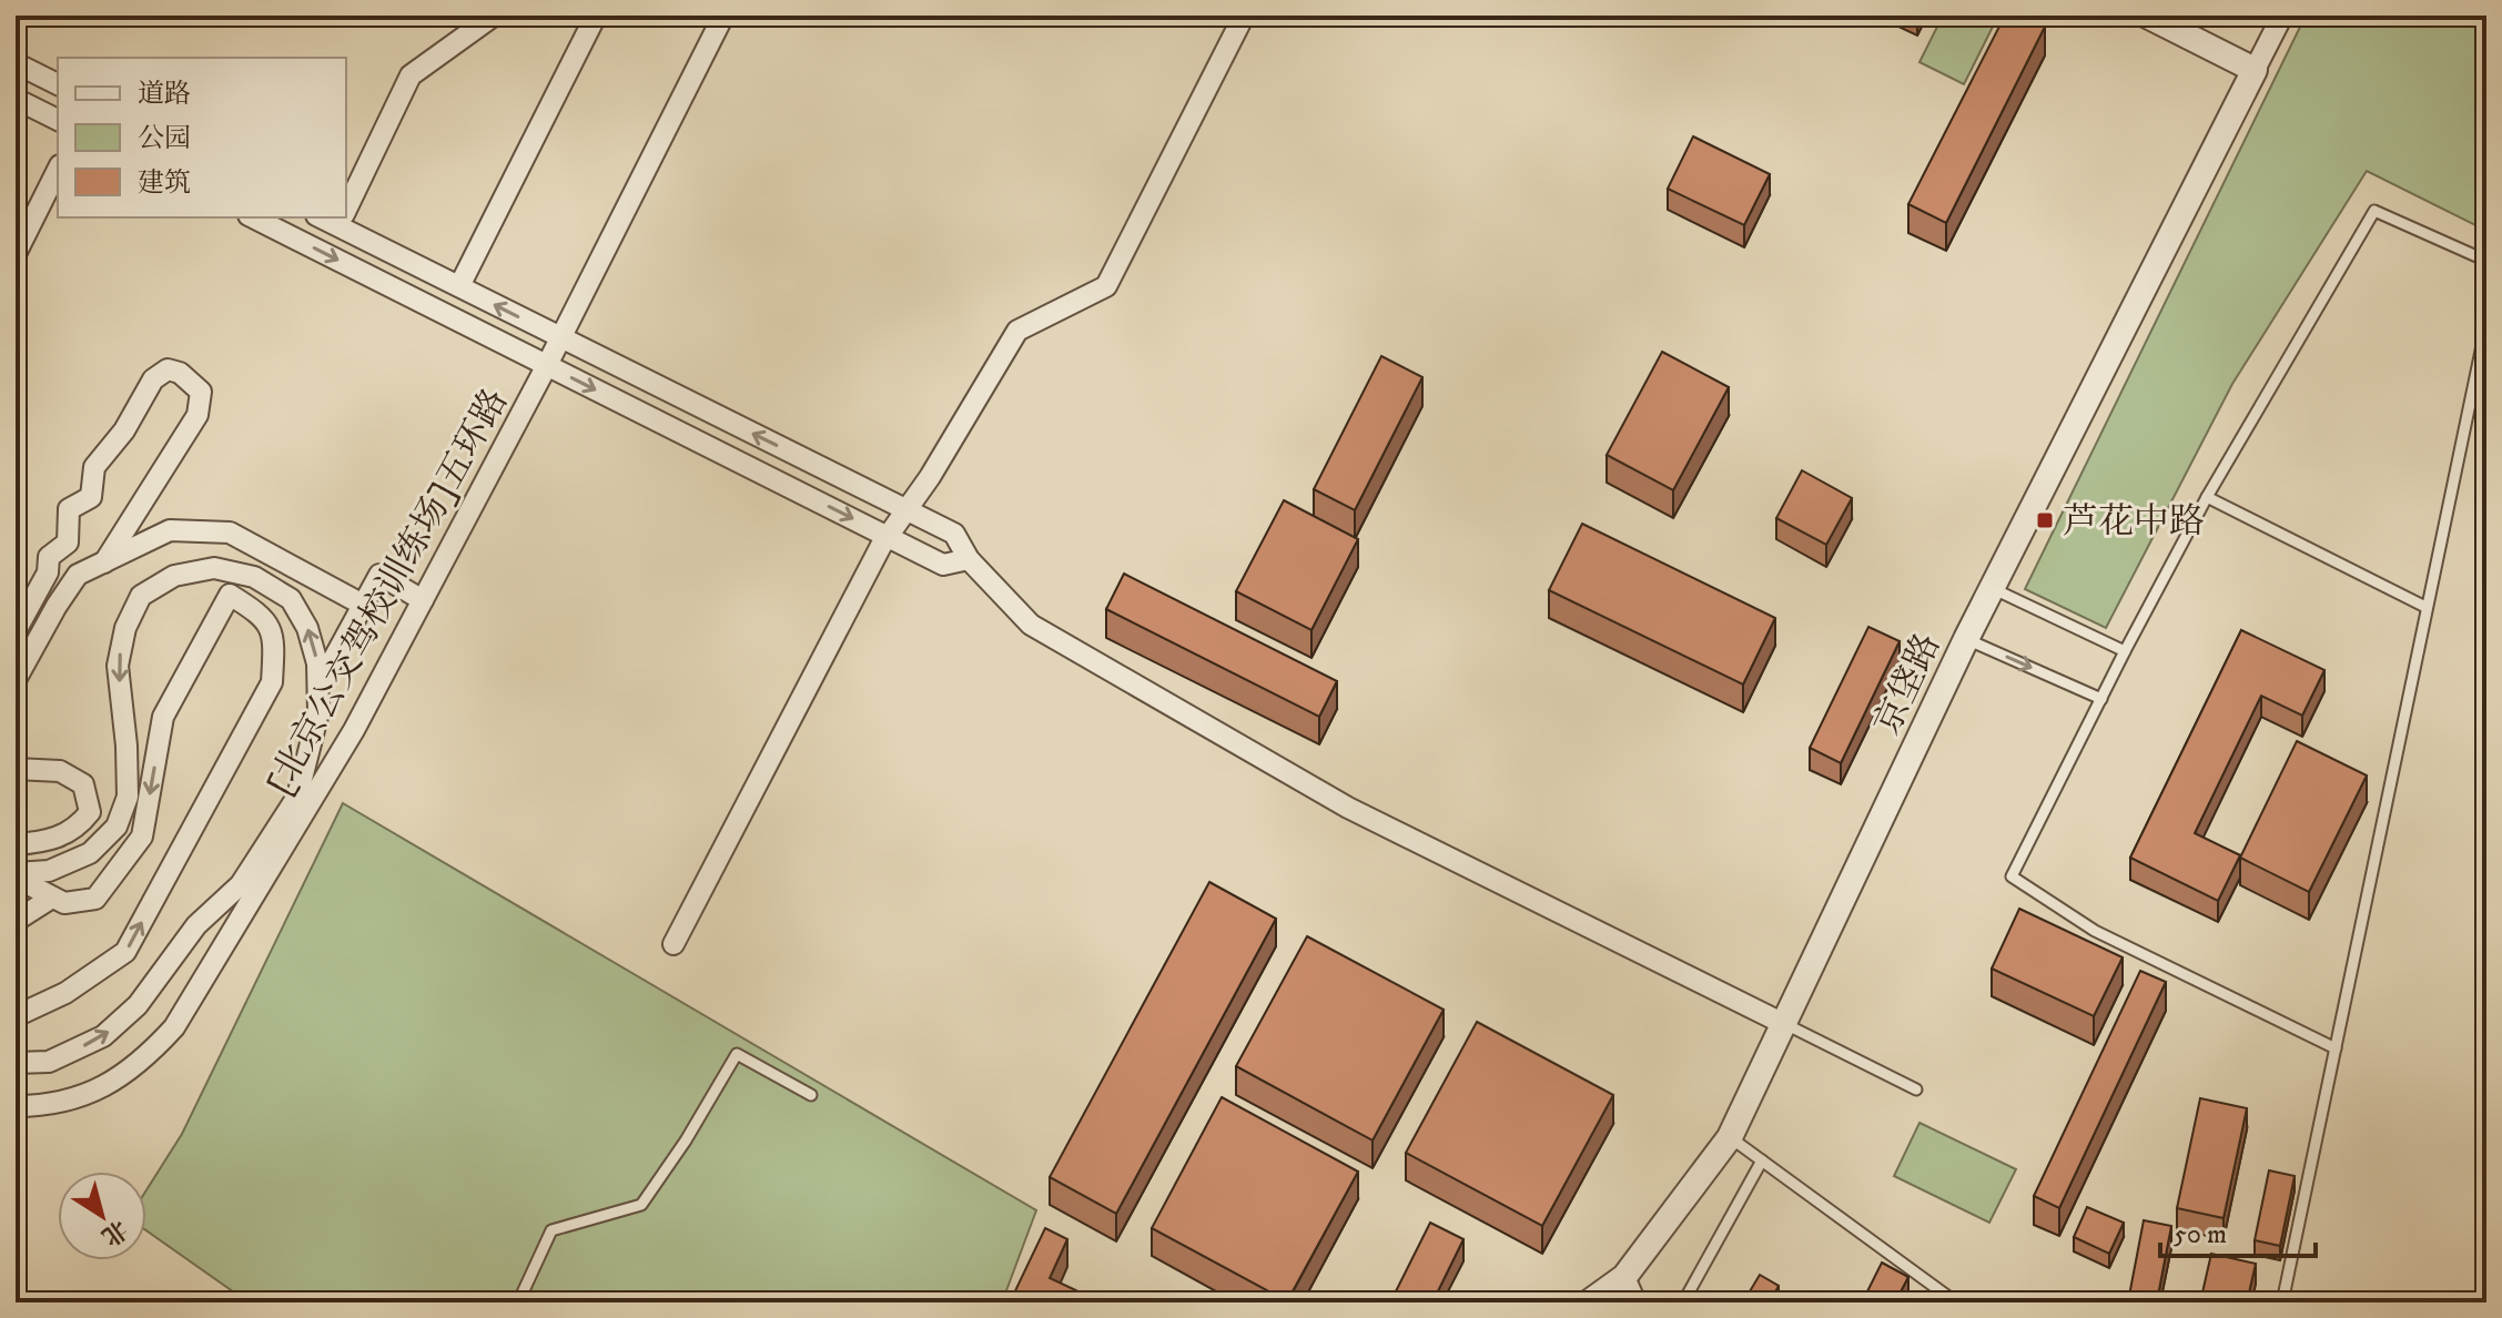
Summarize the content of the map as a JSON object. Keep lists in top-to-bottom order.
{
  "streets": {
    "street": ["[北京公交驾校训练场]五环路", "京垡路"]
  },
  "places": {
    "transit": ["芦花中路"]
  },
  "legend": ["道路", "公园", "建筑"],
  "scale_bar": "50 m",
  "north": "bottom right"
}
